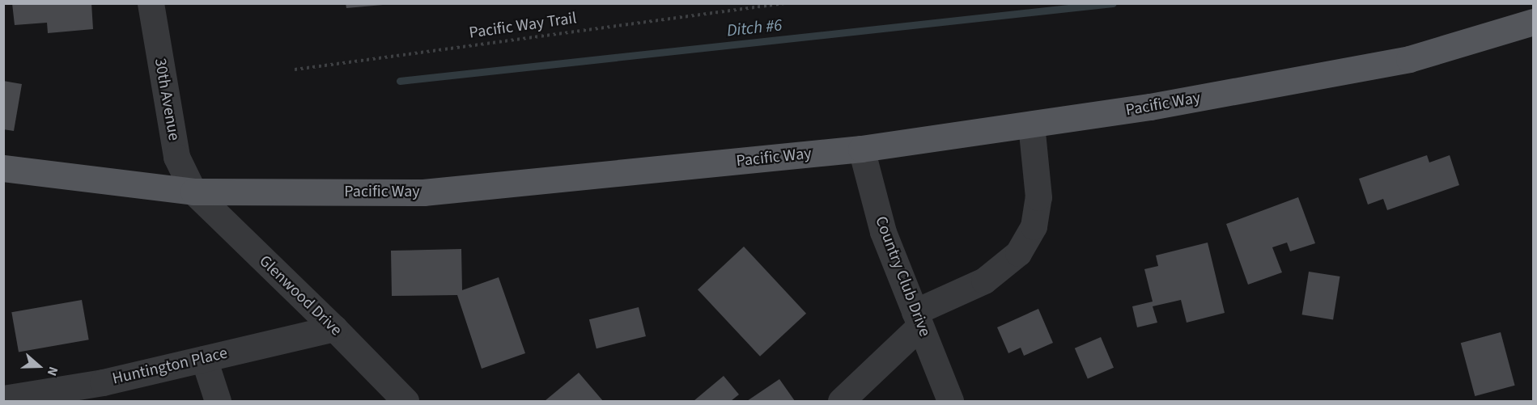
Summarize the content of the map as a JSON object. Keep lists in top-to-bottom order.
{
  "streets": {
    "main road": ["Pacific Way"],
    "street": [
      "30th Avenue",
      "Country Club Drive",
      "Glenwood Drive",
      "Huntington Place"
    ],
    "path": ["Pacific Way Trail"]
  },
  "crossings": [
    ["30th Avenue", "Pacific Way"],
    ["30th Avenue", "Glenwood Drive"],
    ["Pacific Way", "Country Club Drive"],
    ["Pacific Way", "Glenwood Drive"],
    ["Glenwood Drive", "Huntington Place"]
  ],
  "water": ["Ditch #6"],
  "north": "right"
}
